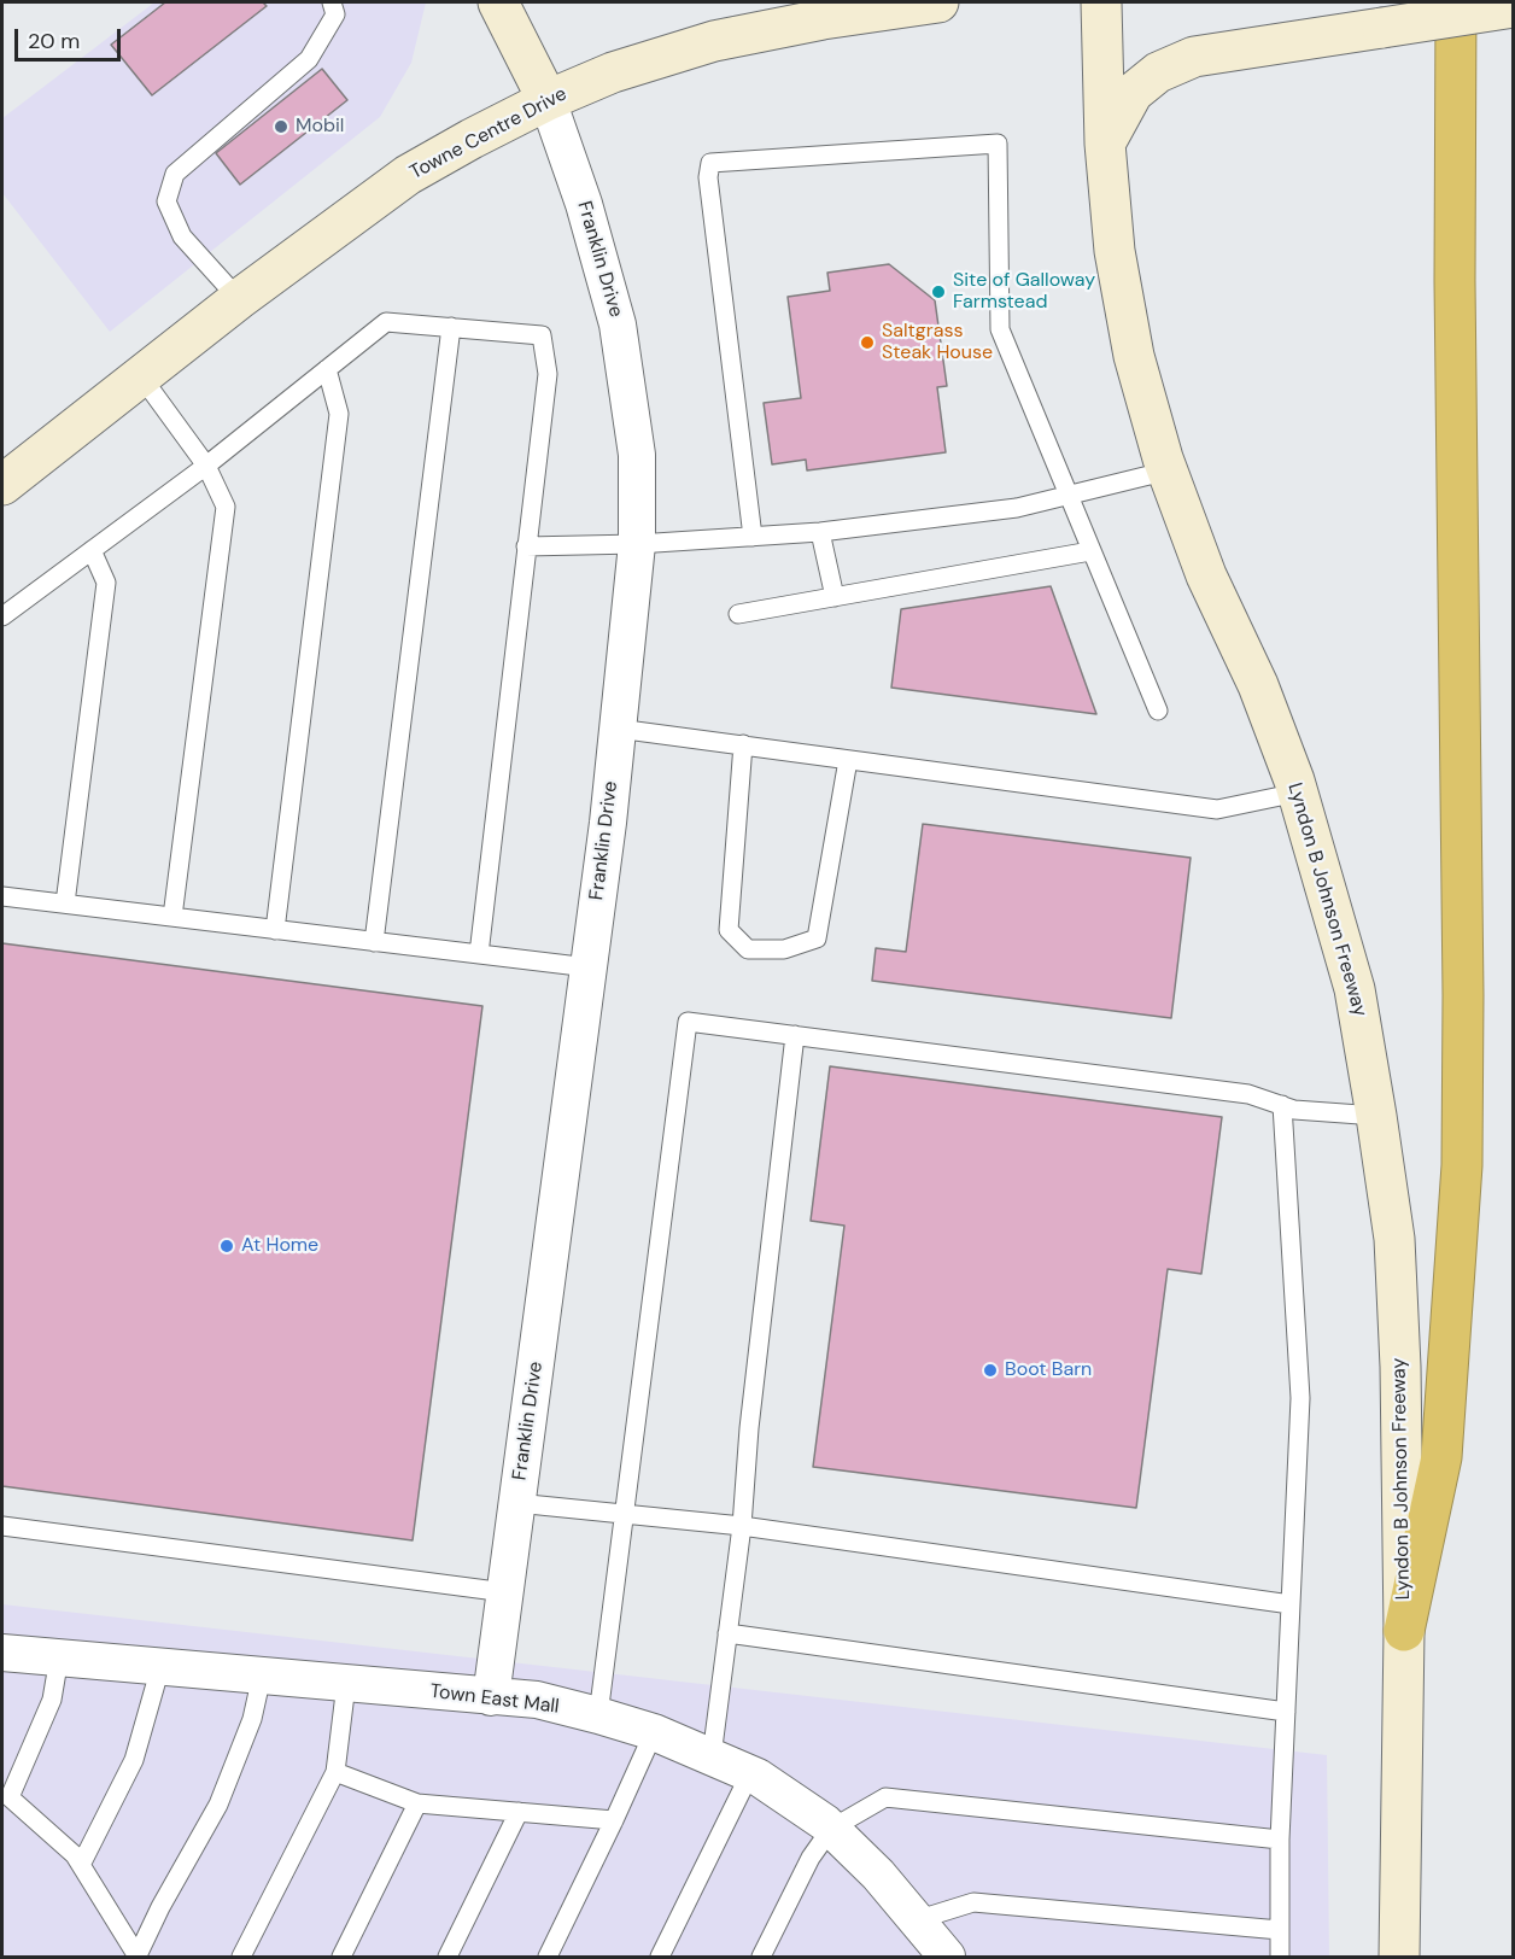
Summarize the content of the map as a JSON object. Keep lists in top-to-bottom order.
{
  "streets": {
    "main road": ["Towne Centre Drive", "Franklin Drive", "Lyndon B Johnson Freeway"],
    "street": ["Town East Mall"]
  },
  "crossings": [
    ["Towne Centre Drive", "Franklin Drive"],
    ["Franklin Drive", "Town East Mall"]
  ],
  "places": [
    "Mobil",
    "Site of Galloway Farmstead",
    "Saltgrass Steak House",
    "At Home",
    "Boot Barn"
  ],
  "scale_bar": "20 m"
}
